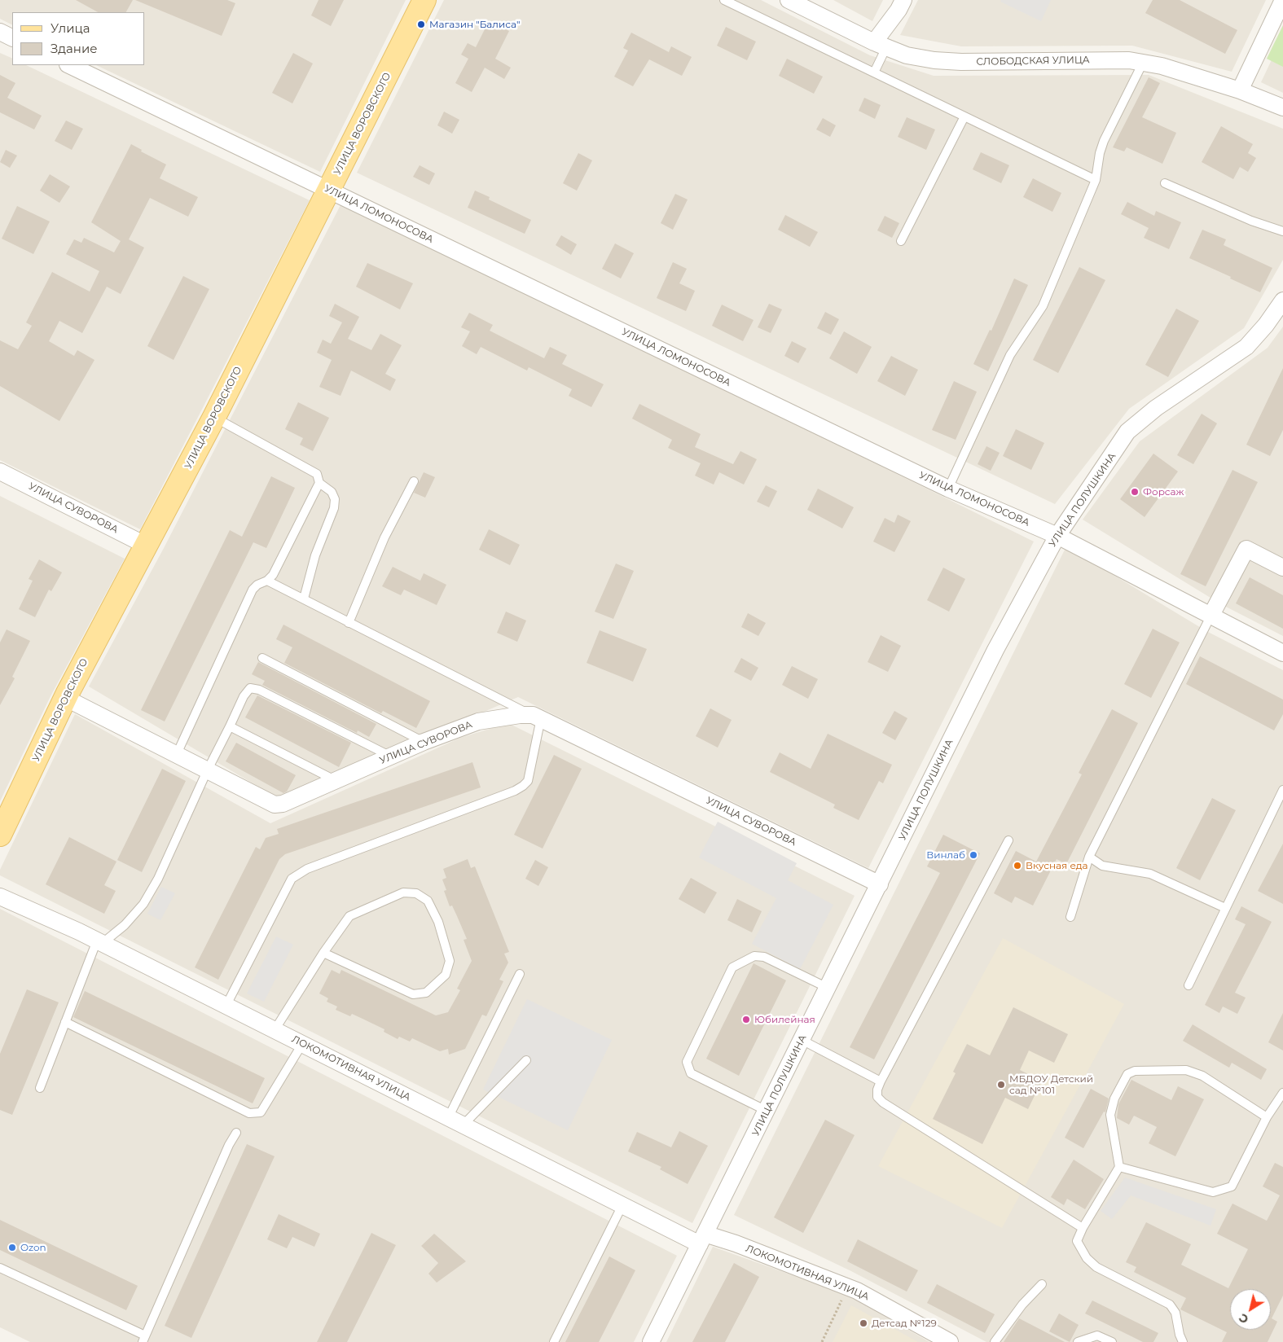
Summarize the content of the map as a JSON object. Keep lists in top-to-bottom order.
{
  "streets": {
    "main road": ["УЛИЦА ВОРОВСКОГО"],
    "street": [
      "СЛОБОДСКАЯ УЛИЦА",
      "УЛИЦА ЛОМОНОСОВА",
      "УЛИЦА ПОЛУШКИНА",
      "УЛИЦА СУВОРОВА",
      "ЛОКОМОТИВНАЯ УЛИЦА"
    ]
  },
  "crossings": [
    ["УЛИЦА ВОРОВСКОГО", "УЛИЦА ЛОМОНОСОВА"],
    ["УЛИЦА ВОРОВСКОГО", "УЛИЦА СУВОРОВА"],
    ["УЛИЦА ЛОМОНОСОВА", "УЛИЦА ПОЛУШКИНА"],
    ["УЛИЦА ПОЛУШКИНА", "УЛИЦА СУВОРОВА"],
    ["УЛИЦА ПОЛУШКИНА", "ЛОКОМОТИВНАЯ УЛИЦА"]
  ],
  "places": [
    "Магазин \"Балиса\"",
    "Форсаж",
    "Винлаб",
    "Вкусная еда",
    "Юбилейная",
    "МБДОУ Детский сад №101",
    "Ozon",
    "Детсад №129"
  ],
  "legend": ["Улица", "Здание"],
  "north": "bottom left"
}
